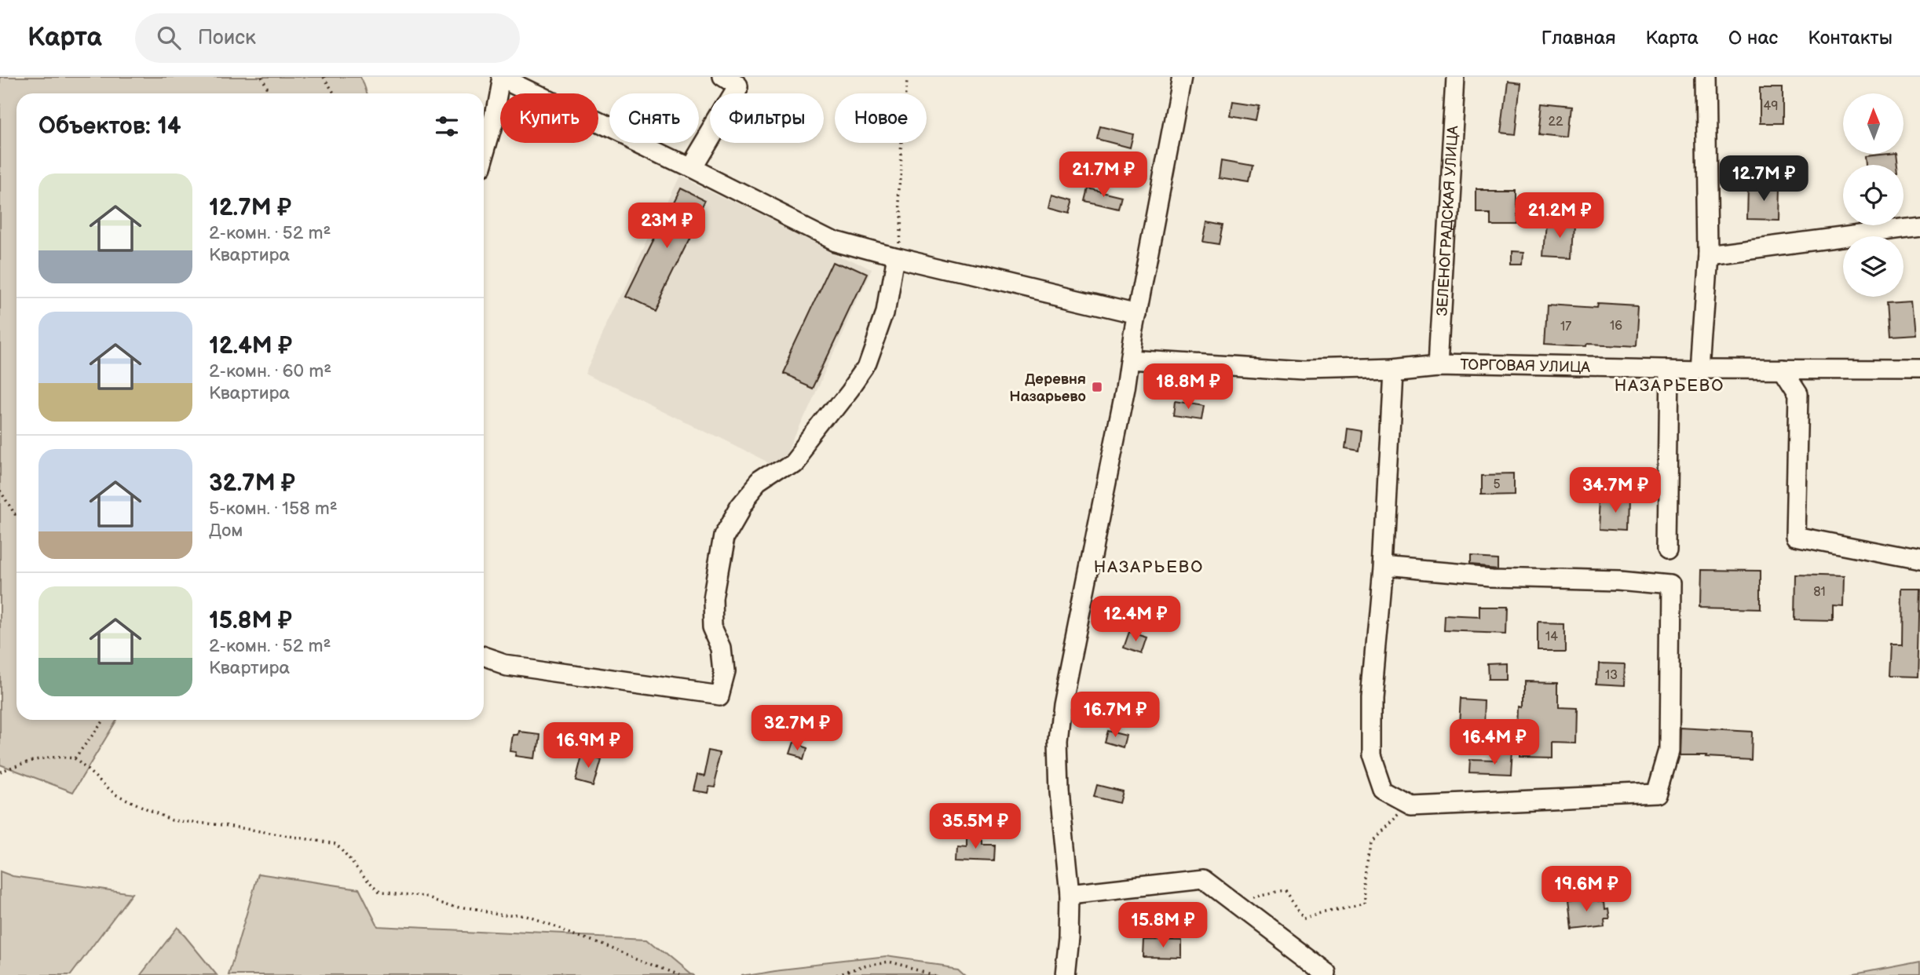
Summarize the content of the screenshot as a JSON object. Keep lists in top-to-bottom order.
{
  "streets": {
    "street": ["ЗЕЛЕНОГРАДСКАЯ УЛИЦА", "ТОРГОВАЯ УЛИЦА"]
  },
  "crossings": [
    ["ЗЕЛЕНОГРАДСКАЯ УЛИЦА", "ТОРГОВАЯ УЛИЦА"]
  ],
  "districts": ["НАЗАРЬЕВО", "НАЗАРЬЕВО"],
  "places": {
    "transit": ["Деревня Назарьево"]
  },
  "house_numbers": [
    "49",
    "22",
    "16",
    "17",
    "5",
    "81",
    "14",
    "13"
  ],
  "north": "top",
  "page": {
    "header": "Карта",
    "search": "Поиск",
    "nav": [
      "Главная",
      "Карта",
      "О нас",
      "Контакты"
    ],
    "chip": [
      "Купить",
      "Снять",
      "Фильтры",
      "Новое"
    ],
    "heading": "Объектов: 14",
    "price": [
      "21.7M ₽",
      "12.7M ₽",
      "21.2M ₽",
      "23M ₽",
      "18.8M ₽",
      "34.7M ₽",
      "12.4M ₽",
      "16.7M ₽",
      "32.7M ₽",
      "16.4M ₽",
      "16.9M ₽",
      "35.5M ₽",
      "19.6M ₽",
      "15.8M ₽"
    ],
    "list": [
      {
        "name": "12.7M ₽",
        "note": "2-комн. · 52 m² · Квартира"
      },
      {
        "name": "12.4M ₽",
        "note": "2-комн. · 60 m² · Квартира"
      },
      {
        "name": "32.7M ₽",
        "note": "5-комн. · 158 m² · Дом"
      },
      {
        "name": "15.8M ₽",
        "note": "2-комн. · 52 m² · Квартира"
      }
    ]
  }
}
